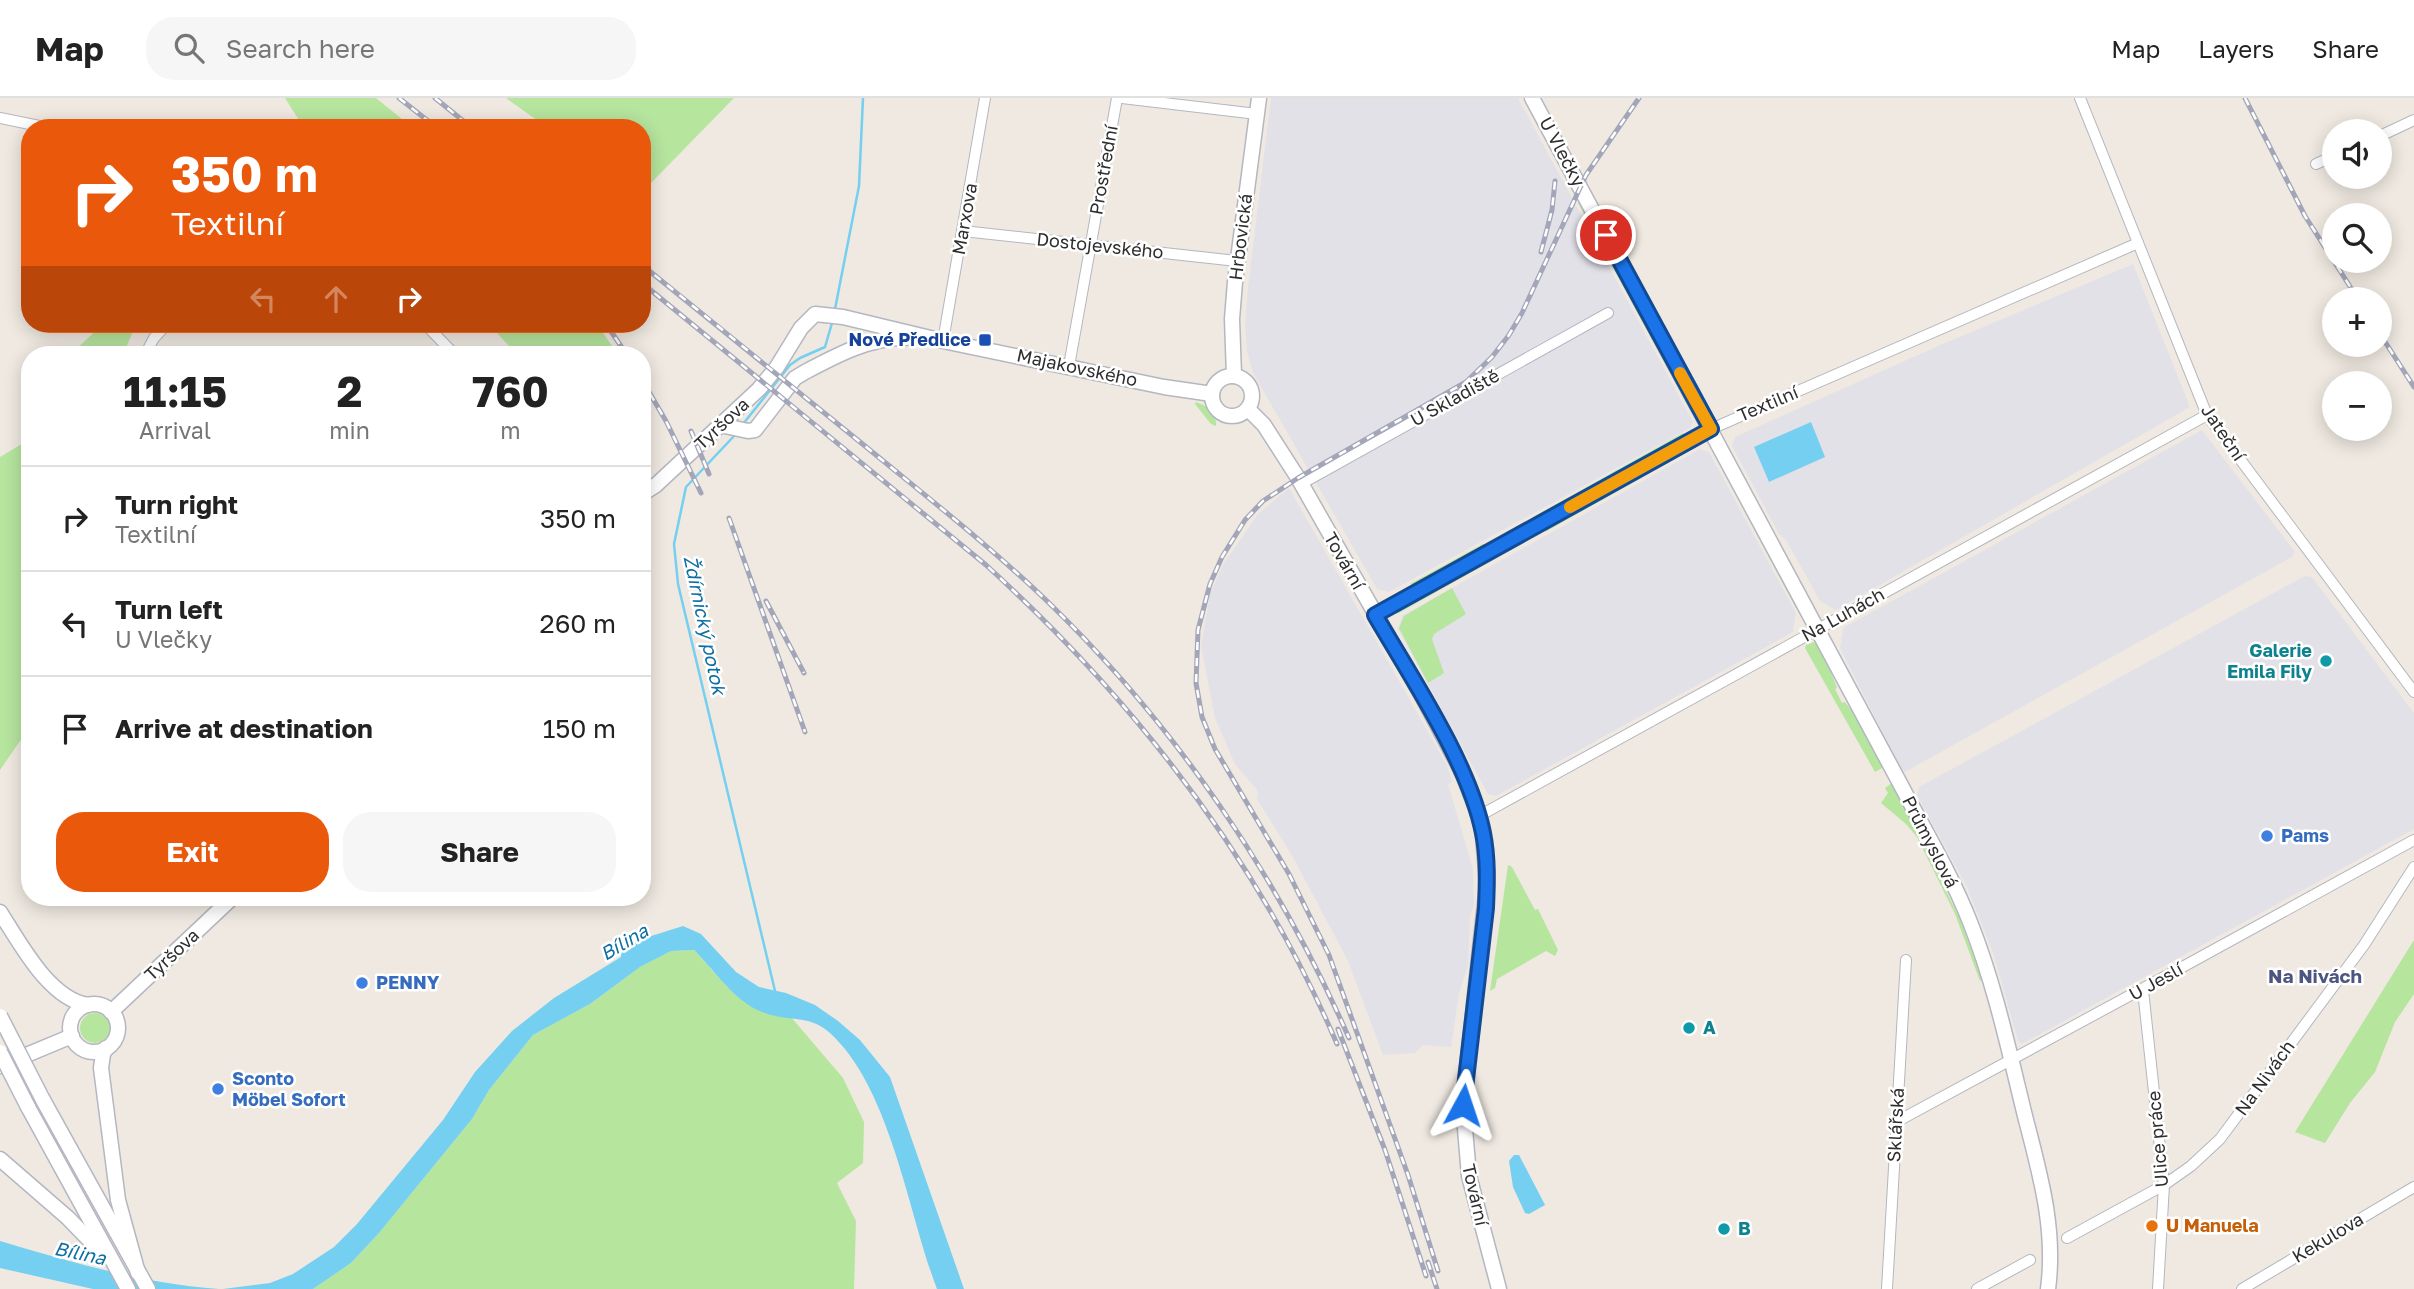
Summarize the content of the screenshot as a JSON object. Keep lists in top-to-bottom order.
{
  "streets": {
    "main road": [
      "U Vlečky",
      "Hrbovická",
      "Majakovského",
      "Tyršova",
      "Tovární",
      "Průmyslová"
    ],
    "street": [
      "Prostřední",
      "Marxova",
      "Dostojevského",
      "U Skladiště",
      "Textilní",
      "Jateční",
      "Na Luhách",
      "U Jeslí",
      "Na Nivách",
      "Sklářská",
      "Ulice práce",
      "Kekulova"
    ]
  },
  "crossings": [
    ["U Vlečky", "Textilní"],
    ["U Vlečky", "Průmyslová"],
    ["Prostřední", "Dostojevského"],
    ["Prostřední", "Majakovského"],
    ["Marxova", "Dostojevského"],
    ["Marxova", "Majakovského"],
    ["Hrbovická", "Dostojevského"],
    ["Hrbovická", "Majakovského"],
    ["Hrbovická", "Tovární"],
    ["Majakovského", "Tyršova"],
    ["Majakovského", "Tovární"],
    ["U Skladiště", "Tovární"],
    ["Textilní", "Jateční"],
    ["Textilní", "Tovární"],
    ["Textilní", "Průmyslová"],
    ["Jateční", "Na Luhách"],
    ["Tovární", "Na Luhách"],
    ["Na Luhách", "Průmyslová"],
    ["Průmyslová", "U Jeslí"],
    ["U Jeslí", "Sklářská"],
    ["U Jeslí", "Ulice práce"],
    ["Na Nivách", "Ulice práce"]
  ],
  "districts": ["Na Nivách"],
  "water": ["Ždírnický potok", "Bílina"],
  "places": {
    "transit": ["Nové Předlice"],
    "other": [
      "Galerie Emila Fily",
      "Pams",
      "PENNY",
      "A",
      "Sconto Möbel Sofort",
      "U Manuela",
      "B"
    ]
  },
  "page": {
    "header": "Map",
    "search": "Search here",
    "nav": ["Map", "Layers", "Share"],
    "map_buttons": ["+", "−"],
    "turn": ["350 m", "Textilní"],
    "eta": [
      "11:15",
      "Arrival",
      "2",
      "min",
      "760",
      "m"
    ],
    "list": [
      {
        "name": "Turn right",
        "note": "Textilní",
        "value": "350 m"
      },
      {
        "name": "Turn left",
        "note": "U Vlečky",
        "value": "260 m"
      },
      {
        "name": "Arrive at destination",
        "value": "150 m"
      }
    ],
    "buttons": ["Exit", "Share"]
  }
}
